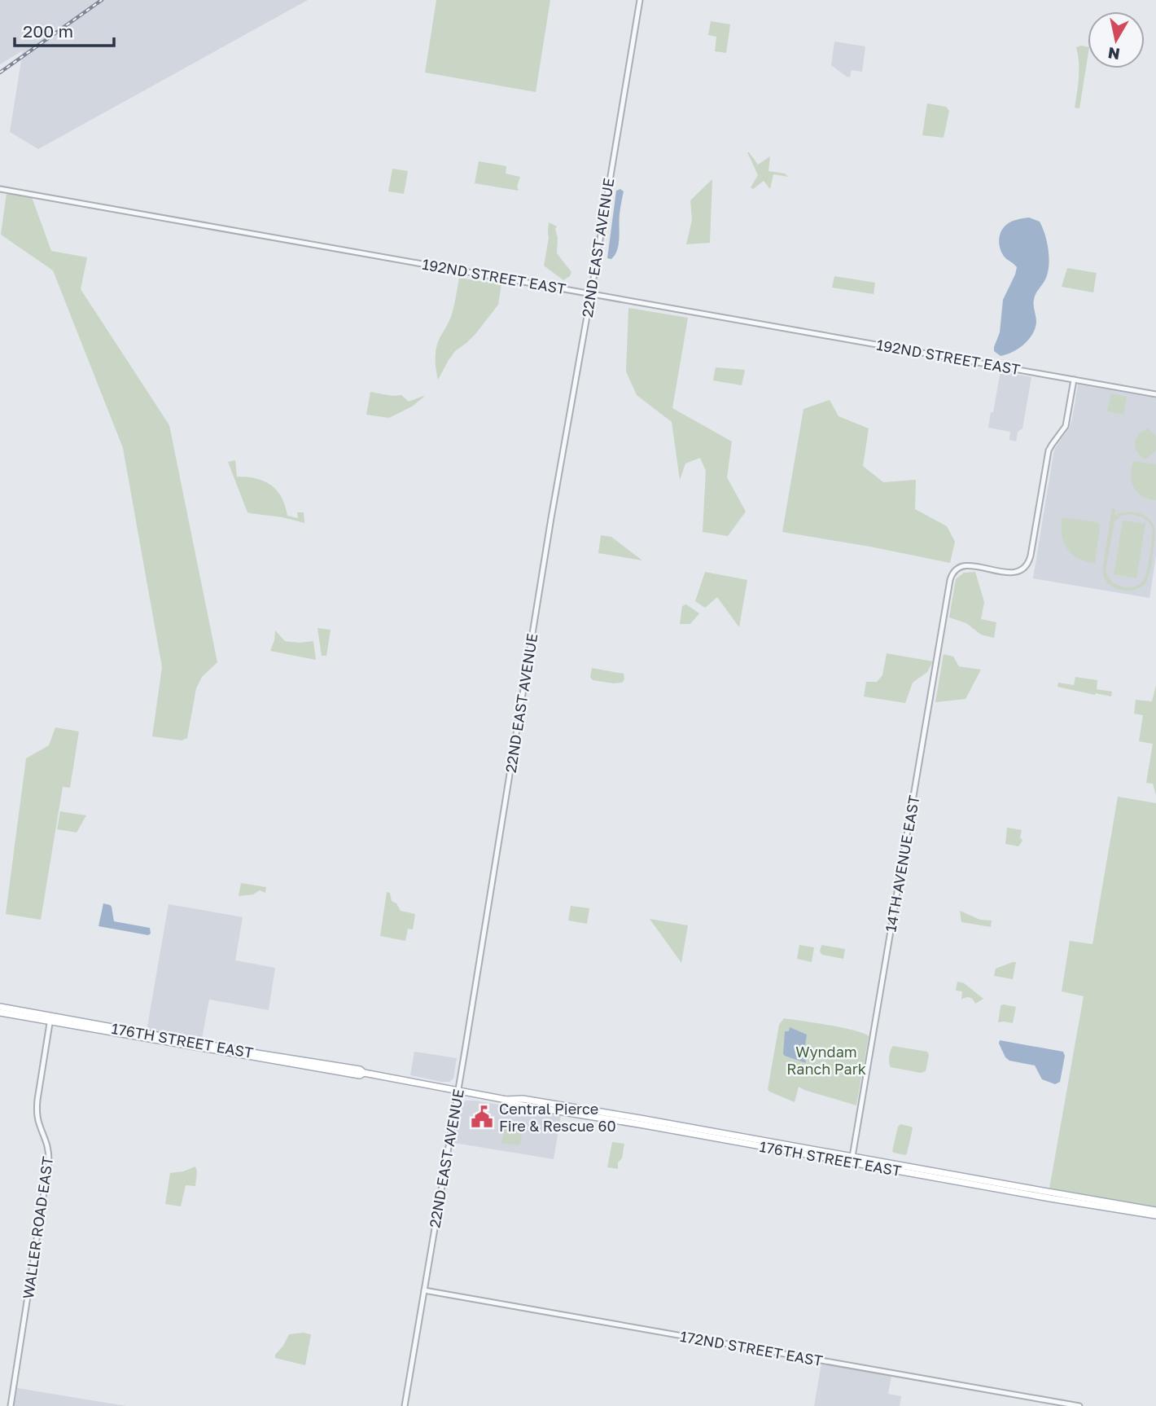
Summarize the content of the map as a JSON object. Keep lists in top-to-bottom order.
{
  "streets": {
    "main road": ["176TH STREET EAST"],
    "street": [
      "22ND EAST AVENUE",
      "192ND STREET EAST",
      "14TH AVENUE EAST",
      "WALLER ROAD EAST",
      "172ND STREET EAST"
    ]
  },
  "crossings": [
    ["22ND EAST AVENUE", "192ND STREET EAST"],
    ["22ND EAST AVENUE", "176TH STREET EAST"],
    ["22ND EAST AVENUE", "172ND STREET EAST"],
    ["192ND STREET EAST", "14TH AVENUE EAST"],
    ["14TH AVENUE EAST", "176TH STREET EAST"],
    ["176TH STREET EAST", "WALLER ROAD EAST"]
  ],
  "parks": ["Wyndam Ranch Park"],
  "places": {
    "public building": ["Central Pierce Fire & Rescue 60"]
  },
  "scale_bar": "200 m",
  "north": "bottom"
}
